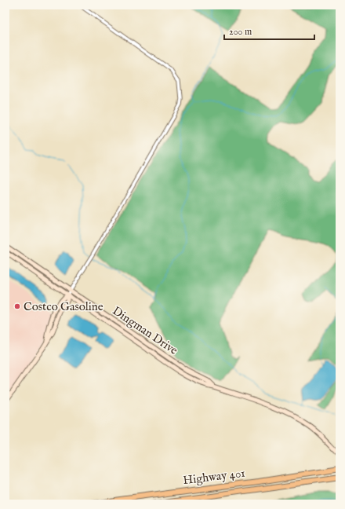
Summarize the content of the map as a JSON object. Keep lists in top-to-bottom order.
{
  "streets": {
    "highway": ["Highway 401"],
    "main road": ["Dingman Drive"]
  },
  "places": ["Costco Gasoline"],
  "scale_bar": "200 m"
}
